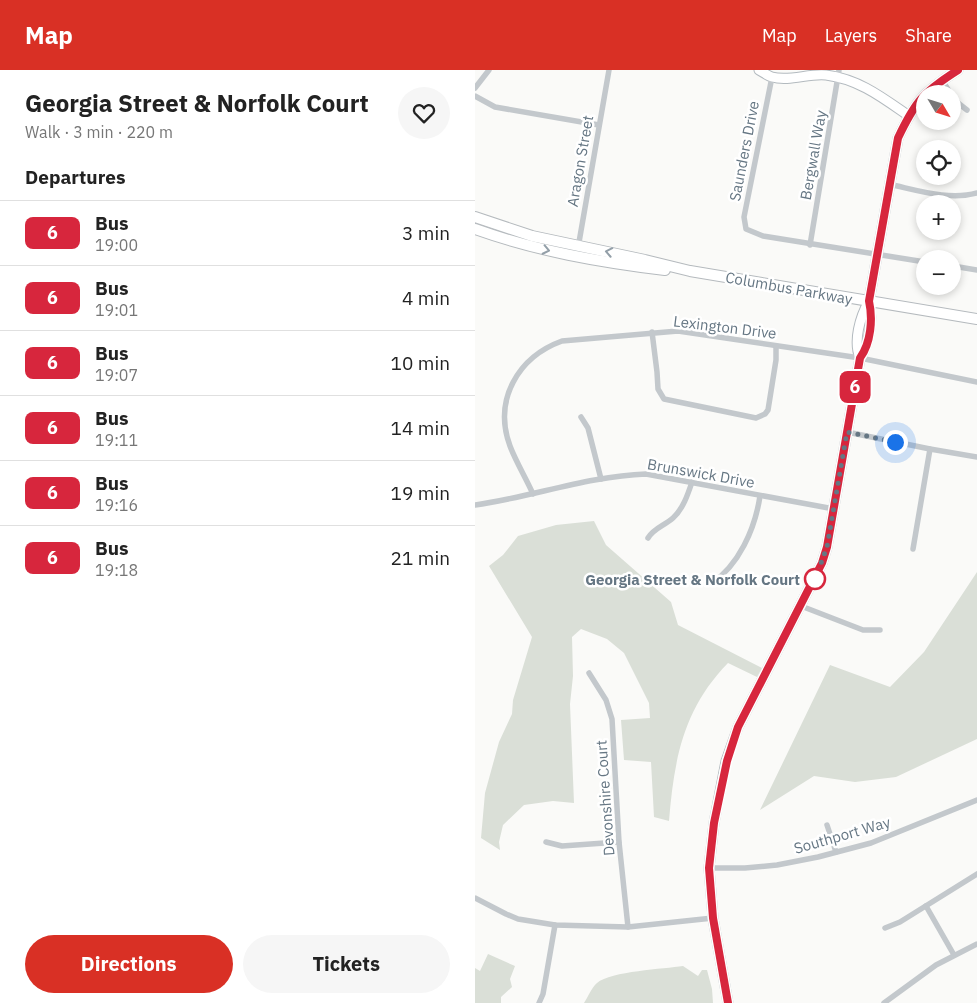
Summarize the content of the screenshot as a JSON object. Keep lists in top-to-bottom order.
{
  "streets": {
    "main road": ["Columbus Parkway"],
    "street": [
      "Saunders Drive",
      "Bergwall Way",
      "Aragon Street",
      "Lexington Drive",
      "Brunswick Drive",
      "Devonshire Court",
      "Southport Way"
    ]
  },
  "crossings": [
    ["Saunders Drive", "Bergwall Way"],
    ["Aragon Street", "Columbus Parkway"],
    ["Lexington Drive", "Brunswick Drive"]
  ],
  "places": ["Georgia Street & Norfolk Court"],
  "lines": ["bus line 6"],
  "north": "bottom right",
  "page": {
    "header": "Map",
    "nav": ["Map", "Layers", "Share"],
    "heading": [
      ["Georgia Street & Norfolk Court", "Walk · 3 min · 220 m"],
      "Departures"
    ],
    "on_map": "6",
    "map_buttons": ["+", "−"],
    "list": [
      {
        "mark": "6",
        "name": "Bus",
        "note": "19:00",
        "value": "3 min"
      },
      {
        "mark": "6",
        "name": "Bus",
        "note": "19:01",
        "value": "4 min"
      },
      {
        "mark": "6",
        "name": "Bus",
        "note": "19:07",
        "value": "10 min"
      },
      {
        "mark": "6",
        "name": "Bus",
        "note": "19:11",
        "value": "14 min"
      },
      {
        "mark": "6",
        "name": "Bus",
        "note": "19:16",
        "value": "19 min"
      },
      {
        "mark": "6",
        "name": "Bus",
        "note": "19:18",
        "value": "21 min"
      }
    ],
    "buttons": ["Directions", "Tickets"]
  }
}
